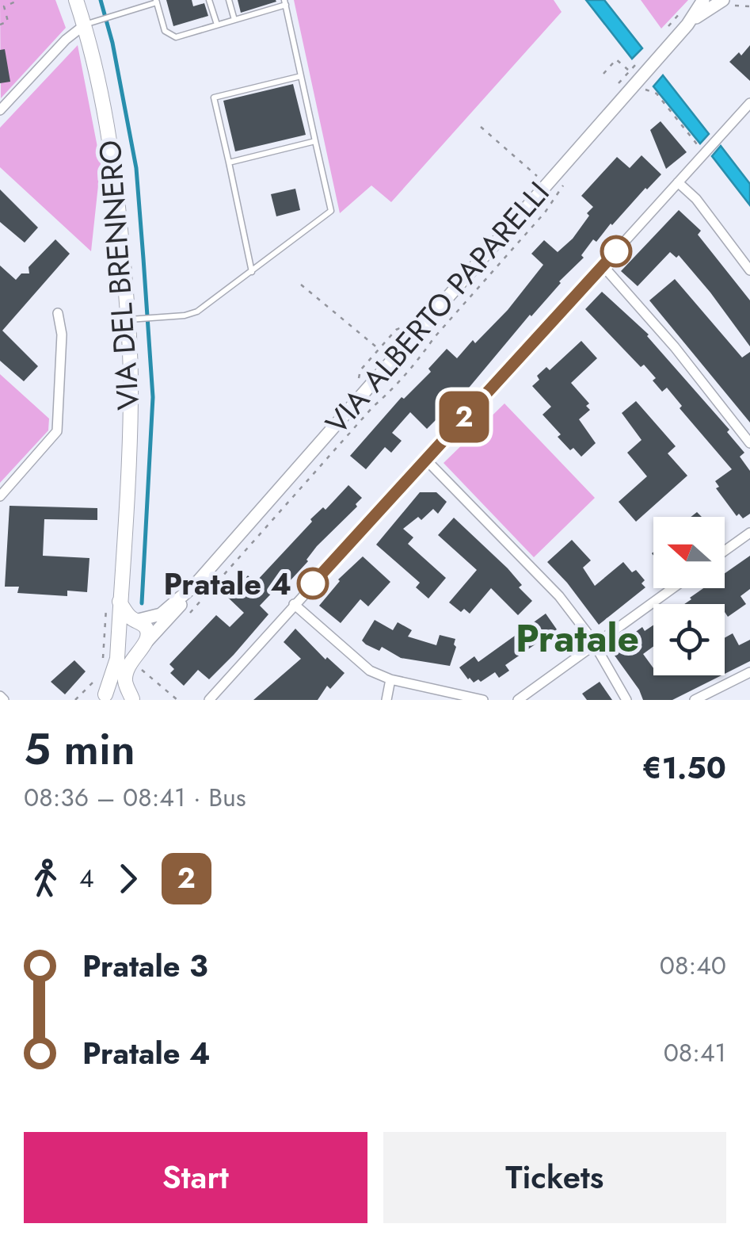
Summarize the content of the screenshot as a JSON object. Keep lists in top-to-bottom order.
{
  "streets": {
    "main road": ["VIA DEL BRENNERO", "VIA ALBERTO PAPARELLI"]
  },
  "districts": ["Pratale"],
  "places": ["Pratale 4"],
  "lines": ["bus line 2"],
  "north": "left",
  "page": {
    "on_map": "2",
    "heading": ["5 min", "08:36 – 08:41 · Bus", "€1.50"],
    "legs": ["4", "2"],
    "list": [
      {
        "name": "Pratale 3",
        "value": "08:40"
      },
      {
        "name": "Pratale 4",
        "value": "08:41"
      }
    ],
    "buttons": ["Start", "Tickets"]
  }
}
